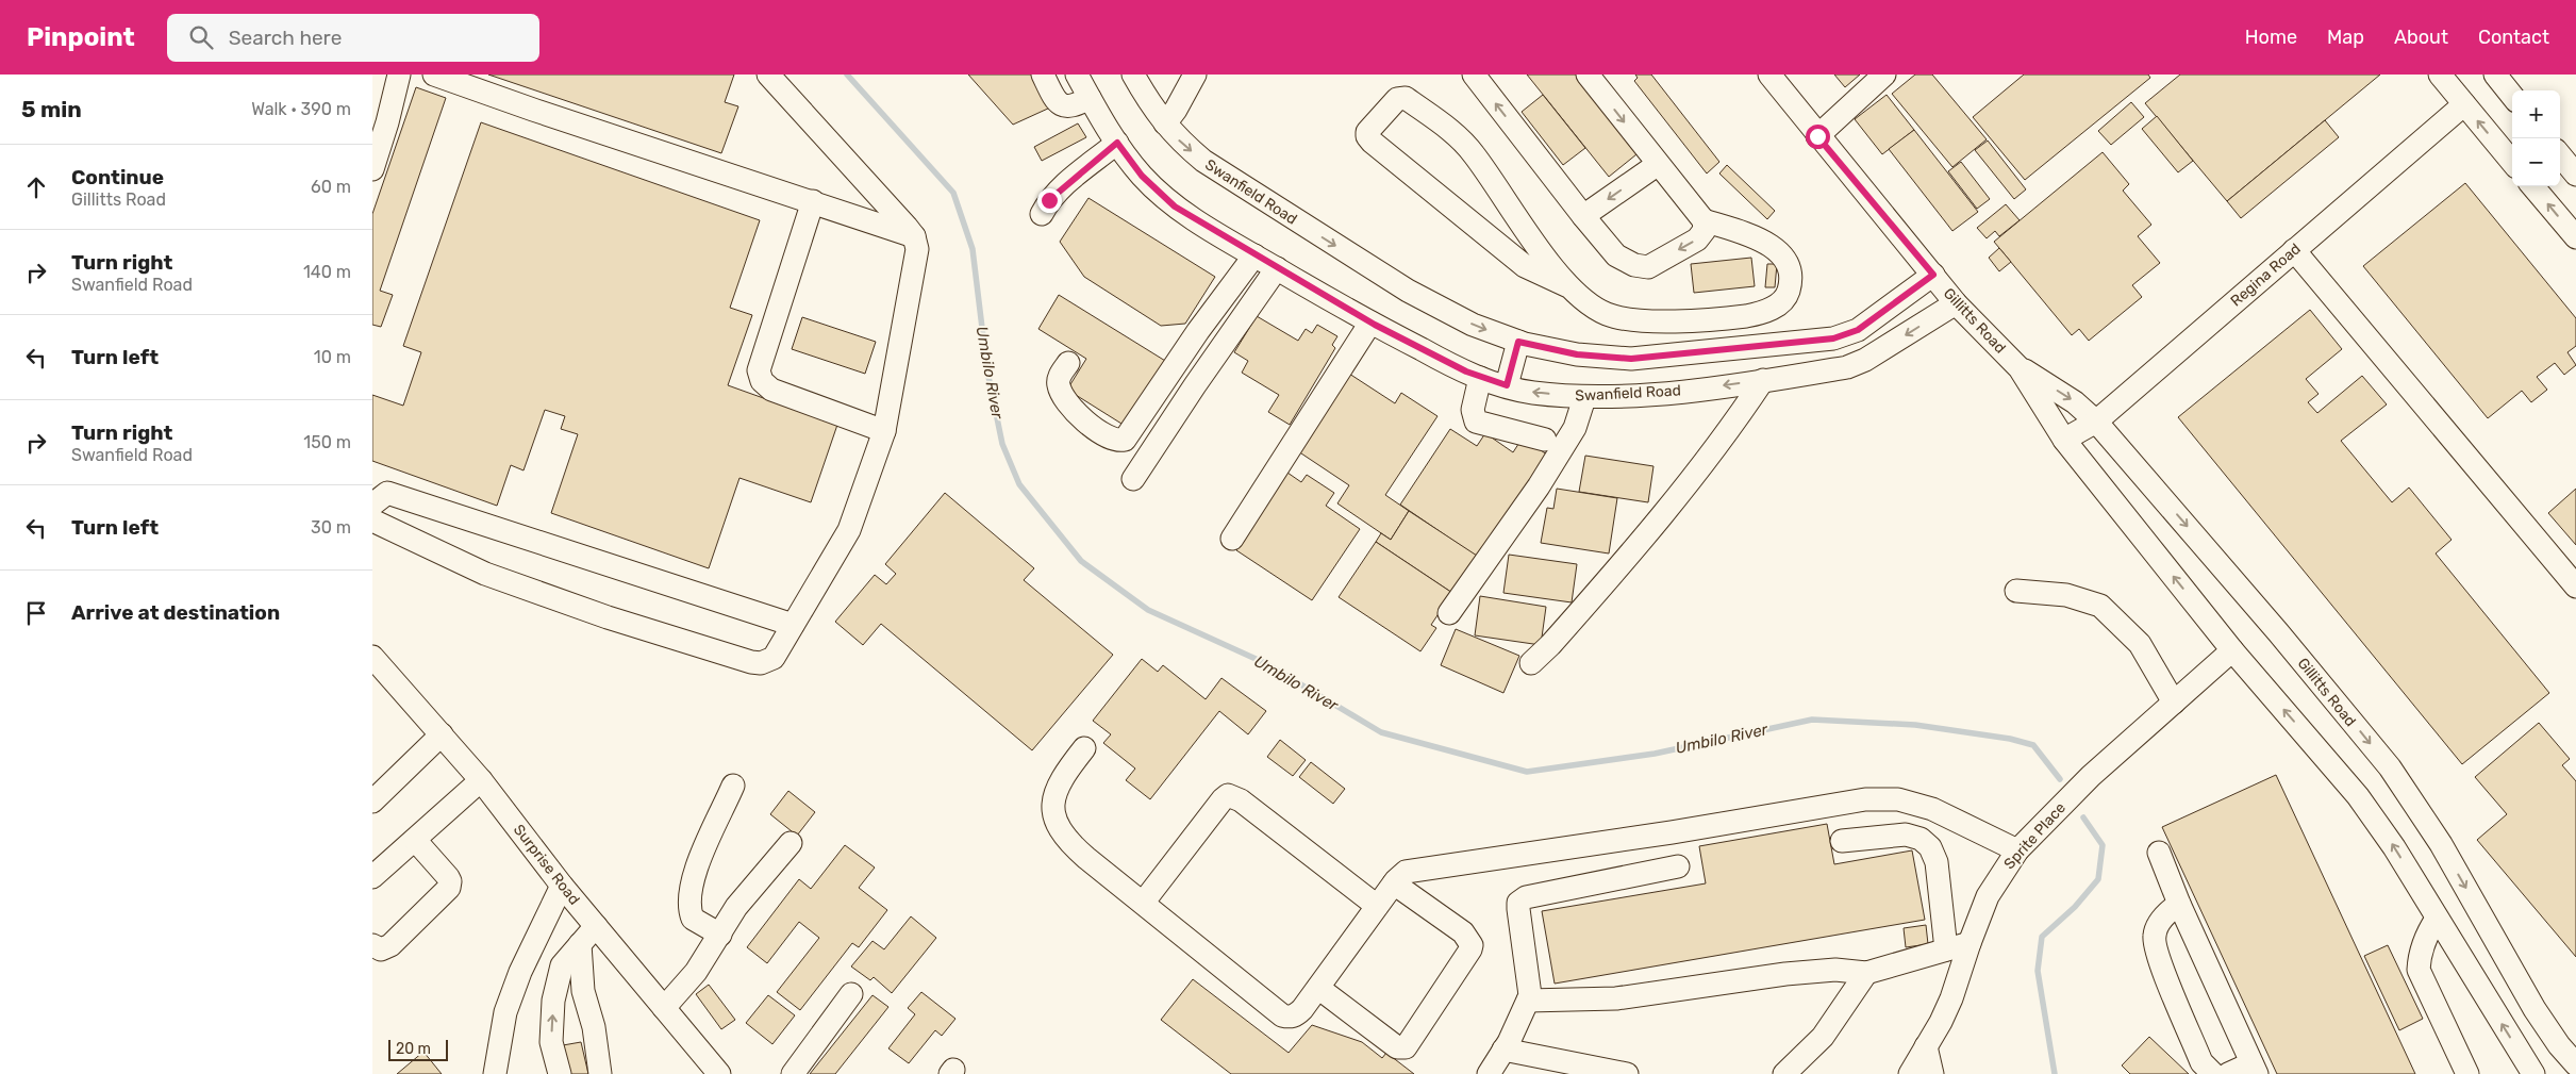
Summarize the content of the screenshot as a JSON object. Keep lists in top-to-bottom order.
{
  "streets": {
    "street": [
      "Swanfield Road",
      "Regina Road",
      "Gillitts Road",
      "Sprite Place",
      "Surprise Road"
    ]
  },
  "crossings": [
    ["Swanfield Road", "Gillitts Road"],
    ["Regina Road", "Gillitts Road"],
    ["Gillitts Road", "Sprite Place"]
  ],
  "water": ["Umbilo River"],
  "scale_bar": "20 m",
  "page": {
    "header": "Pinpoint",
    "search": "Search here",
    "nav": [
      "Home",
      "Map",
      "About",
      "Contact"
    ],
    "heading": ["5 min", "Walk · 390 m"],
    "map_buttons": ["+", "−"],
    "list": [
      ["Continue", "Gillitts Road", "60 m"],
      ["Turn right", "Swanfield Road", "140 m"],
      ["Turn left", "10 m"],
      ["Turn right", "Swanfield Road", "150 m"],
      ["Turn left", "30 m"],
      "Arrive at destination"
    ],
    "scale": "20 m"
  }
}
